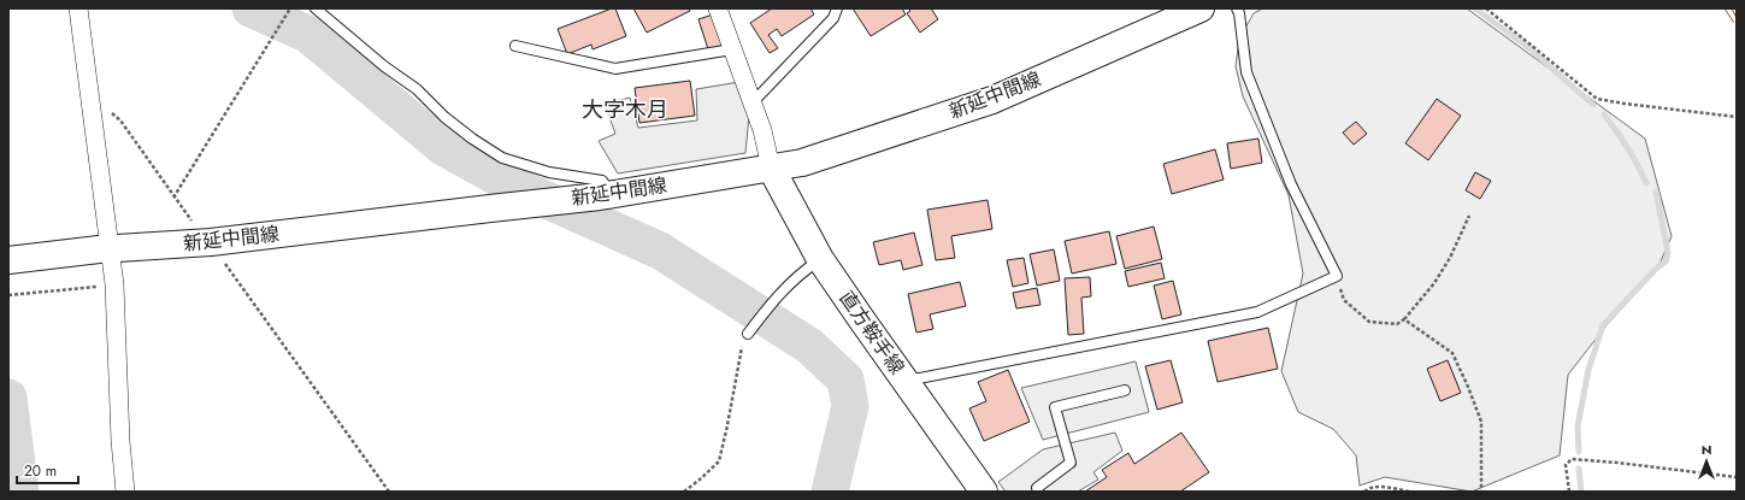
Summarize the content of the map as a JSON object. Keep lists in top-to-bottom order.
{
  "streets": {
    "main road": ["新延中間線", "直方鞍手線"]
  },
  "crossings": [
    ["新延中間線", "直方鞍手線"]
  ],
  "districts": ["大字木月"],
  "scale_bar": "20 m",
  "north": "top"
}
